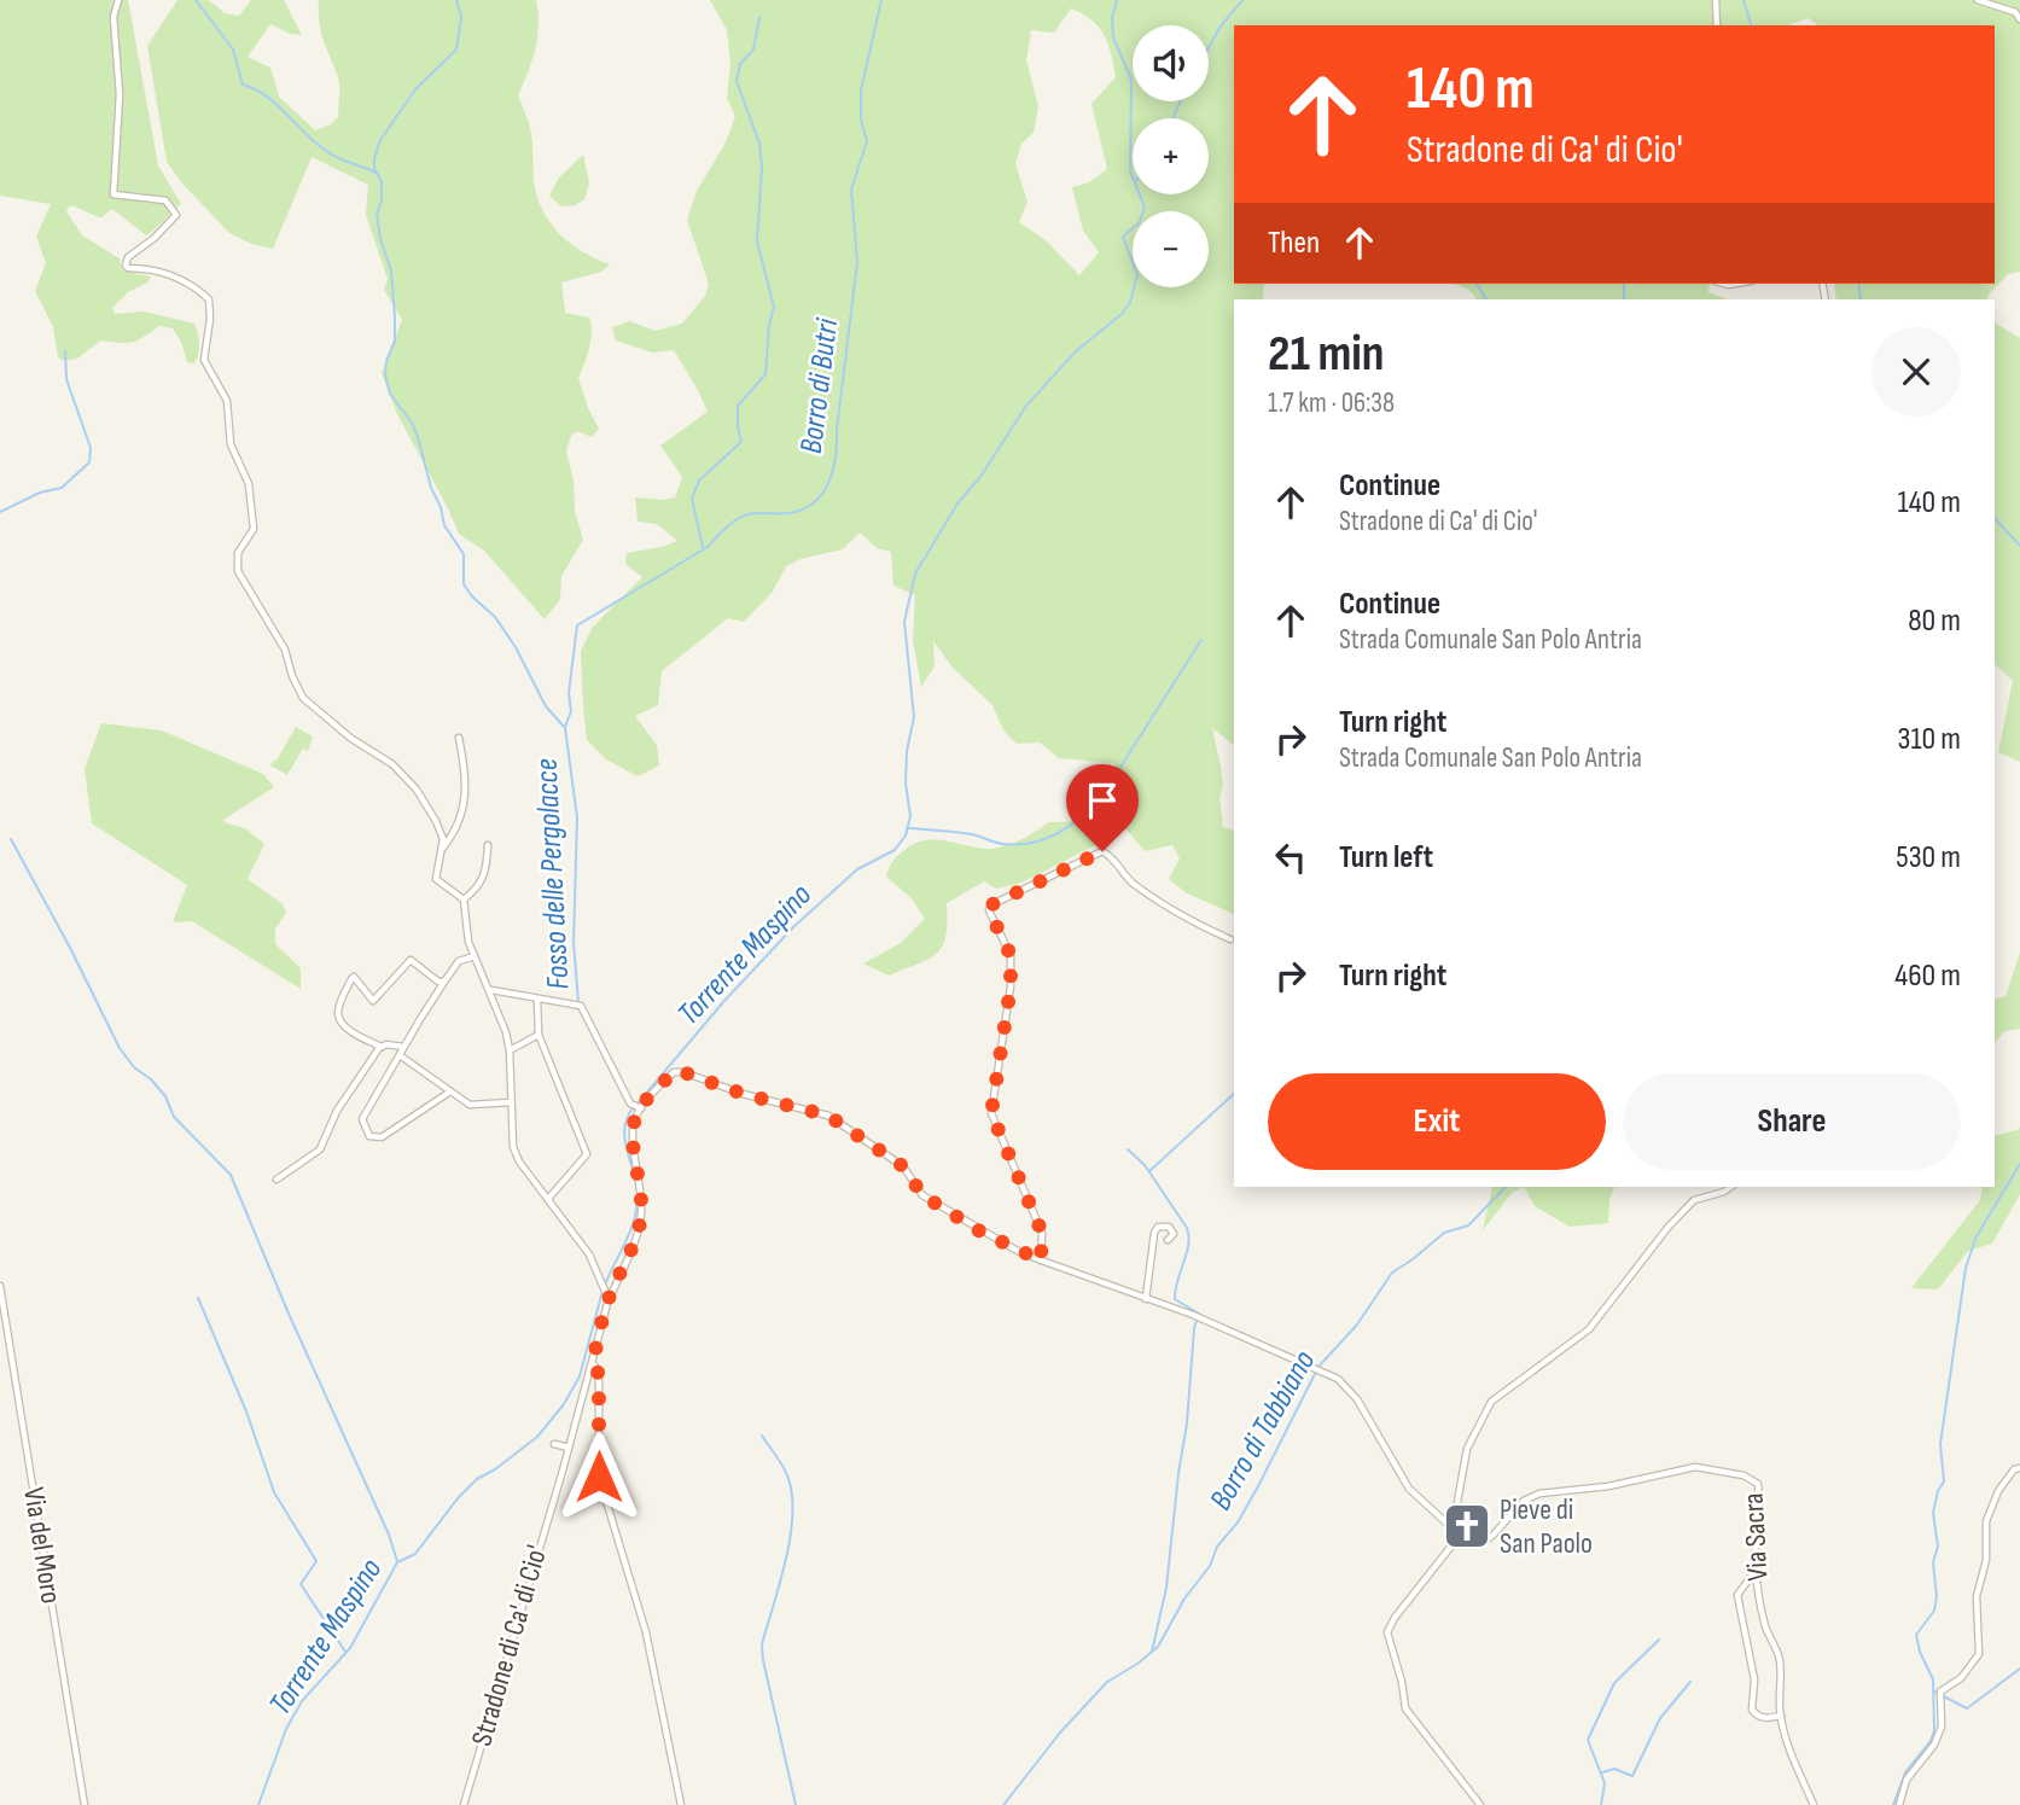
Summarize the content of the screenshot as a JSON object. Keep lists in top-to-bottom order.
{
  "streets": {
    "street": ["Via Sacra", "Via del Moro", "Stradone di Ca' di Cio'"]
  },
  "water": [
    "Borro di Butri",
    "Fosso delle Pergolacce",
    "Torrente Maspino",
    "Borro di Tabbiano"
  ],
  "places": {
    "church": ["Pieve di San Paolo"]
  },
  "page": {
    "map_buttons": ["+", "−"],
    "turn": ["140 m", "Stradone di Ca' di Cio'"],
    "then": "Then",
    "heading": ["21 min", "1.7 km · 06:38"],
    "list": [
      {
        "name": "Continue",
        "note": "Stradone di Ca' di Cio'",
        "value": "140 m"
      },
      {
        "name": "Continue",
        "note": "Strada Comunale San Polo Antria",
        "value": "80 m"
      },
      {
        "name": "Turn right",
        "note": "Strada Comunale San Polo Antria",
        "value": "310 m"
      },
      {
        "name": "Turn left",
        "value": "530 m"
      },
      {
        "name": "Turn right",
        "value": "460 m"
      }
    ],
    "buttons": ["Exit", "Share"]
  }
}
